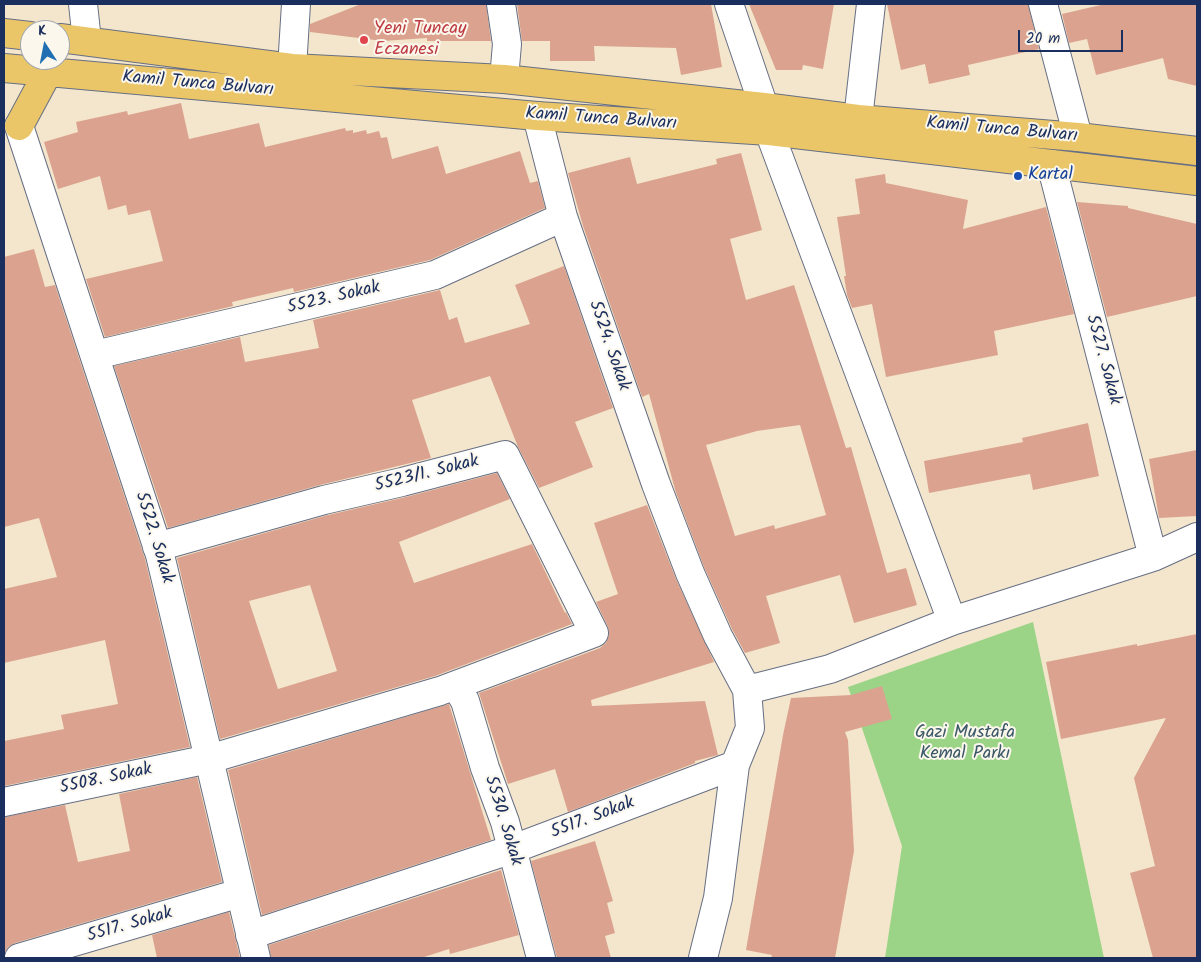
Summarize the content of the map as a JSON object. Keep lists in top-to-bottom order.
{
  "streets": {
    "main road": ["Kamil Tunca Bulvarı"],
    "street": [
      "5523. Sokak",
      "5524. Sokak",
      "5527. Sokak",
      "5523/1. Sokak",
      "5522. Sokak",
      "5508. Sokak",
      "5517. Sokak",
      "5530. Sokak"
    ]
  },
  "crossings": [
    ["Kamil Tunca Bulvarı", "5524. Sokak"],
    ["Kamil Tunca Bulvarı", "5527. Sokak"],
    ["5523. Sokak", "5524. Sokak"],
    ["5523. Sokak", "5522. Sokak"],
    ["5523/1. Sokak", "5522. Sokak"],
    ["5523/1. Sokak", "5508. Sokak"],
    ["5522. Sokak", "5508. Sokak"],
    ["5522. Sokak", "5517. Sokak"],
    ["5508. Sokak", "5530. Sokak"],
    ["5517. Sokak", "5530. Sokak"]
  ],
  "parks": ["Gazi Mustafa Kemal Parkı"],
  "places": ["Yeni Tuncay Eczanesi", "Kartal"],
  "scale_bar": "20 m",
  "north": "top"
}
